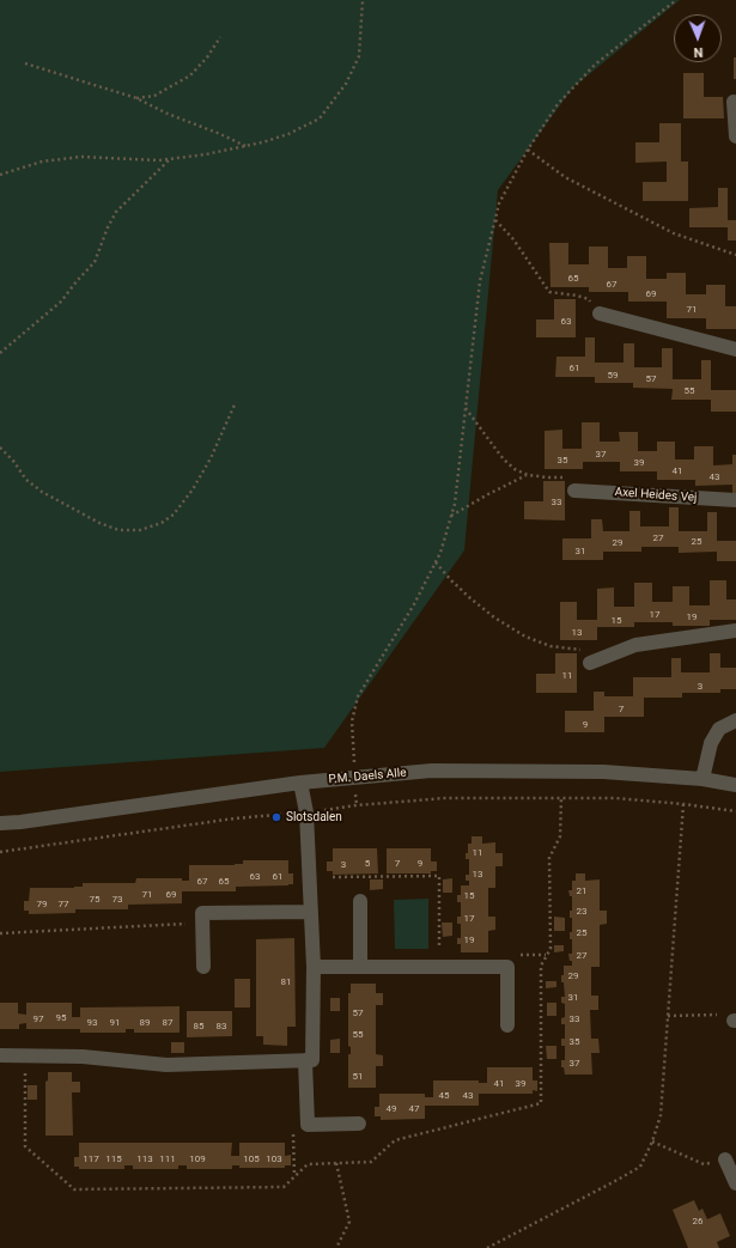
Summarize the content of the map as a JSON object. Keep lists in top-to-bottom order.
{
  "streets": {
    "street": ["Axel Heides Vej", "P.M. Daels Alle"]
  },
  "places": ["Slotsdalen"],
  "house_numbers": [
    "65",
    "67",
    "69",
    "71",
    "63",
    "61",
    "59",
    "57",
    "55",
    "37",
    "35",
    "39",
    "41",
    "43",
    "33",
    "27",
    "25",
    "29",
    "31",
    "17",
    "19",
    "15",
    "13",
    "11",
    "3",
    "7",
    "9",
    "11",
    "5",
    "7",
    "9",
    "3",
    "13",
    "63",
    "61",
    "67",
    "65",
    "21",
    "71",
    "69",
    "15",
    "75",
    "73",
    "79",
    "77",
    "23",
    "17",
    "25",
    "19",
    "27",
    "29",
    "81",
    "31",
    "57",
    "95",
    "97",
    "33",
    "93",
    "91",
    "89",
    "87",
    "85",
    "83",
    "55",
    "35",
    "37",
    "51",
    "41",
    "39",
    "45",
    "43",
    "49",
    "47",
    "117",
    "115",
    "113",
    "111",
    "109",
    "105",
    "103",
    "26"
  ],
  "north": "bottom"
}
